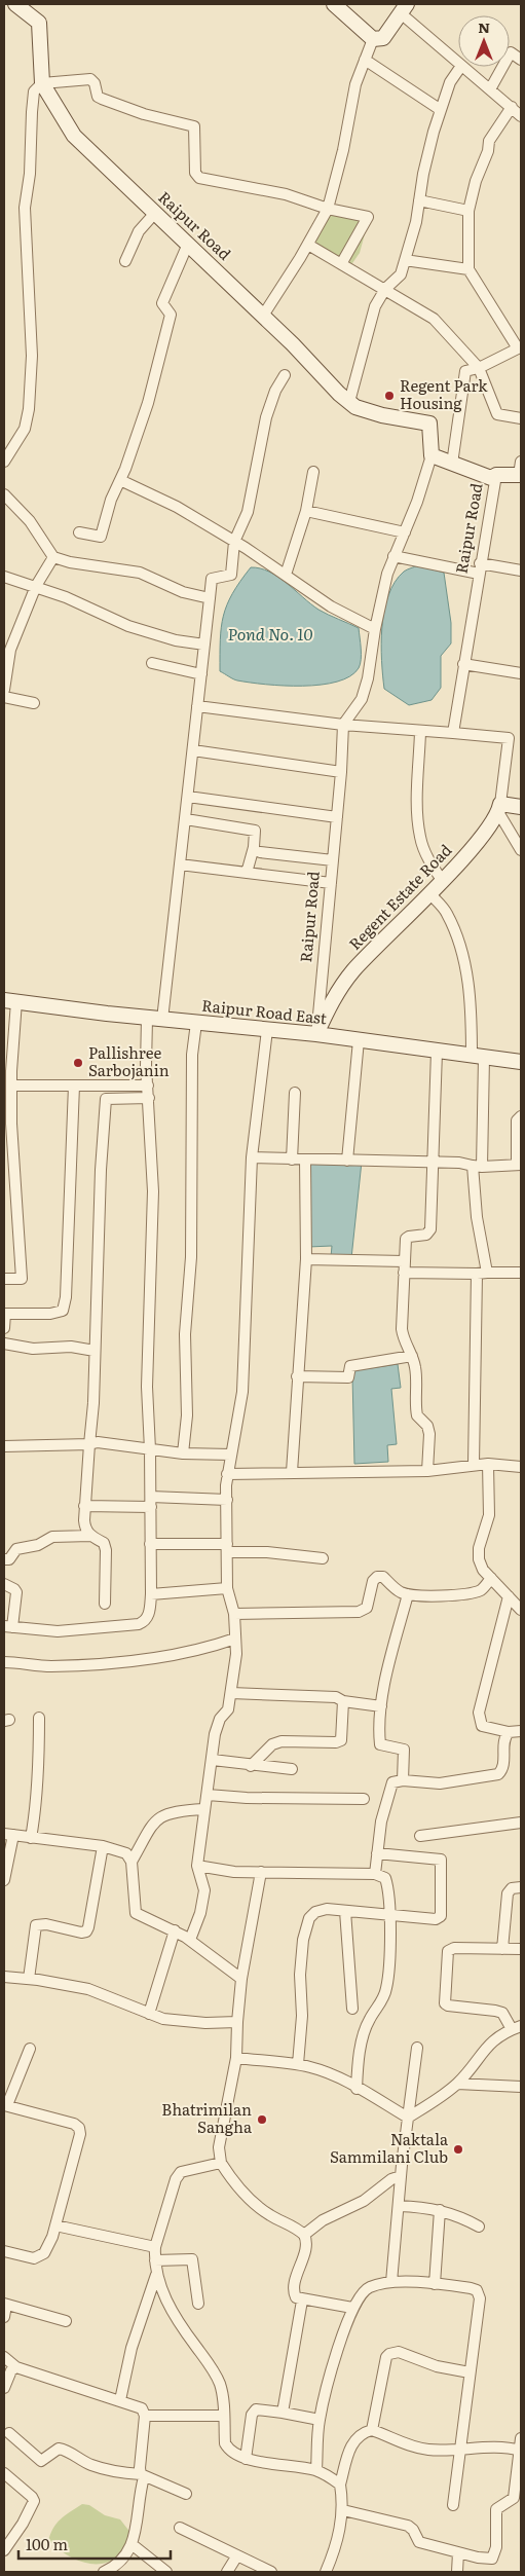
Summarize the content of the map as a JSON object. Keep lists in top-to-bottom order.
{
  "streets": {
    "street": ["Raipur Road", "Regent Estate Road", "Raipur Road East"]
  },
  "crossings": [
    ["Raipur Road", "Regent Estate Road"],
    ["Raipur Road", "Raipur Road East"],
    ["Regent Estate Road", "Raipur Road East"]
  ],
  "water": ["Pond No. 10"],
  "places": [
    "Regent Park Housing",
    "Pallishree Sarbojanin",
    "Bhatrimilan Sangha",
    "Naktala Sammilani Club"
  ],
  "scale_bar": "100 m",
  "north": "top"
}
